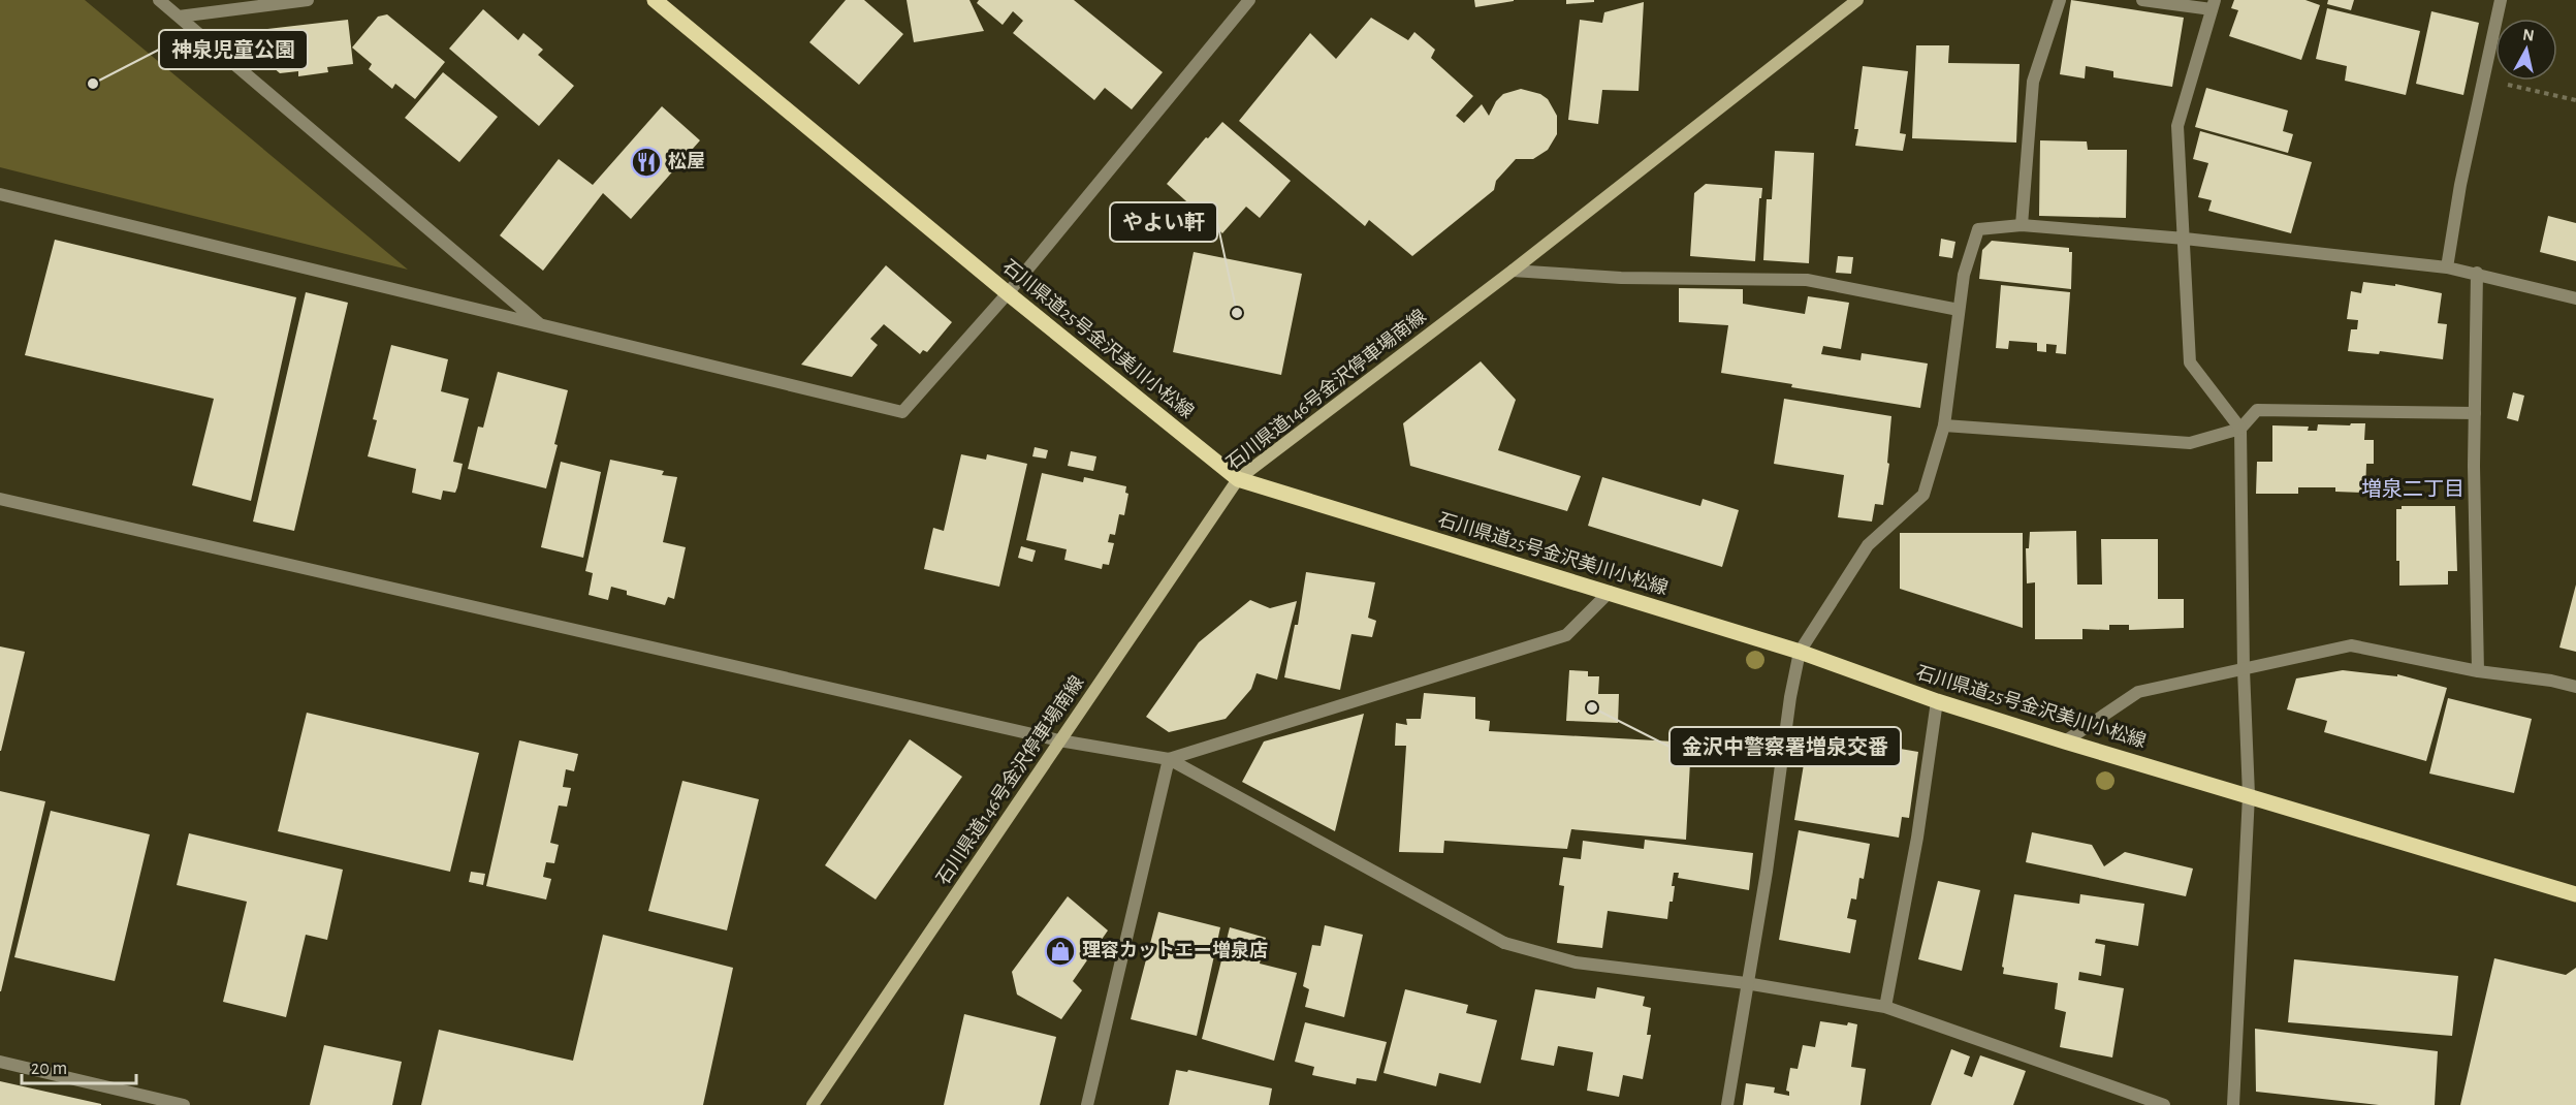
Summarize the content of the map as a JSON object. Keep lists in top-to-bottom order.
{
  "streets": {
    "main road": ["石川県道25号金沢美川小松線", "石川県道146号金沢停車場南線"]
  },
  "crossings": [
    ["石川県道25号金沢美川小松線", "石川県道146号金沢停車場南線"]
  ],
  "districts": ["増泉二丁目"],
  "places": {
    "other": ["神泉児童公園", "やよい軒", "金沢中警察署増泉交番"],
    "restaurant": ["松屋"],
    "shop": ["理容カットエー増泉店"]
  },
  "scale_bar": "20 m",
  "north": "top"
}
